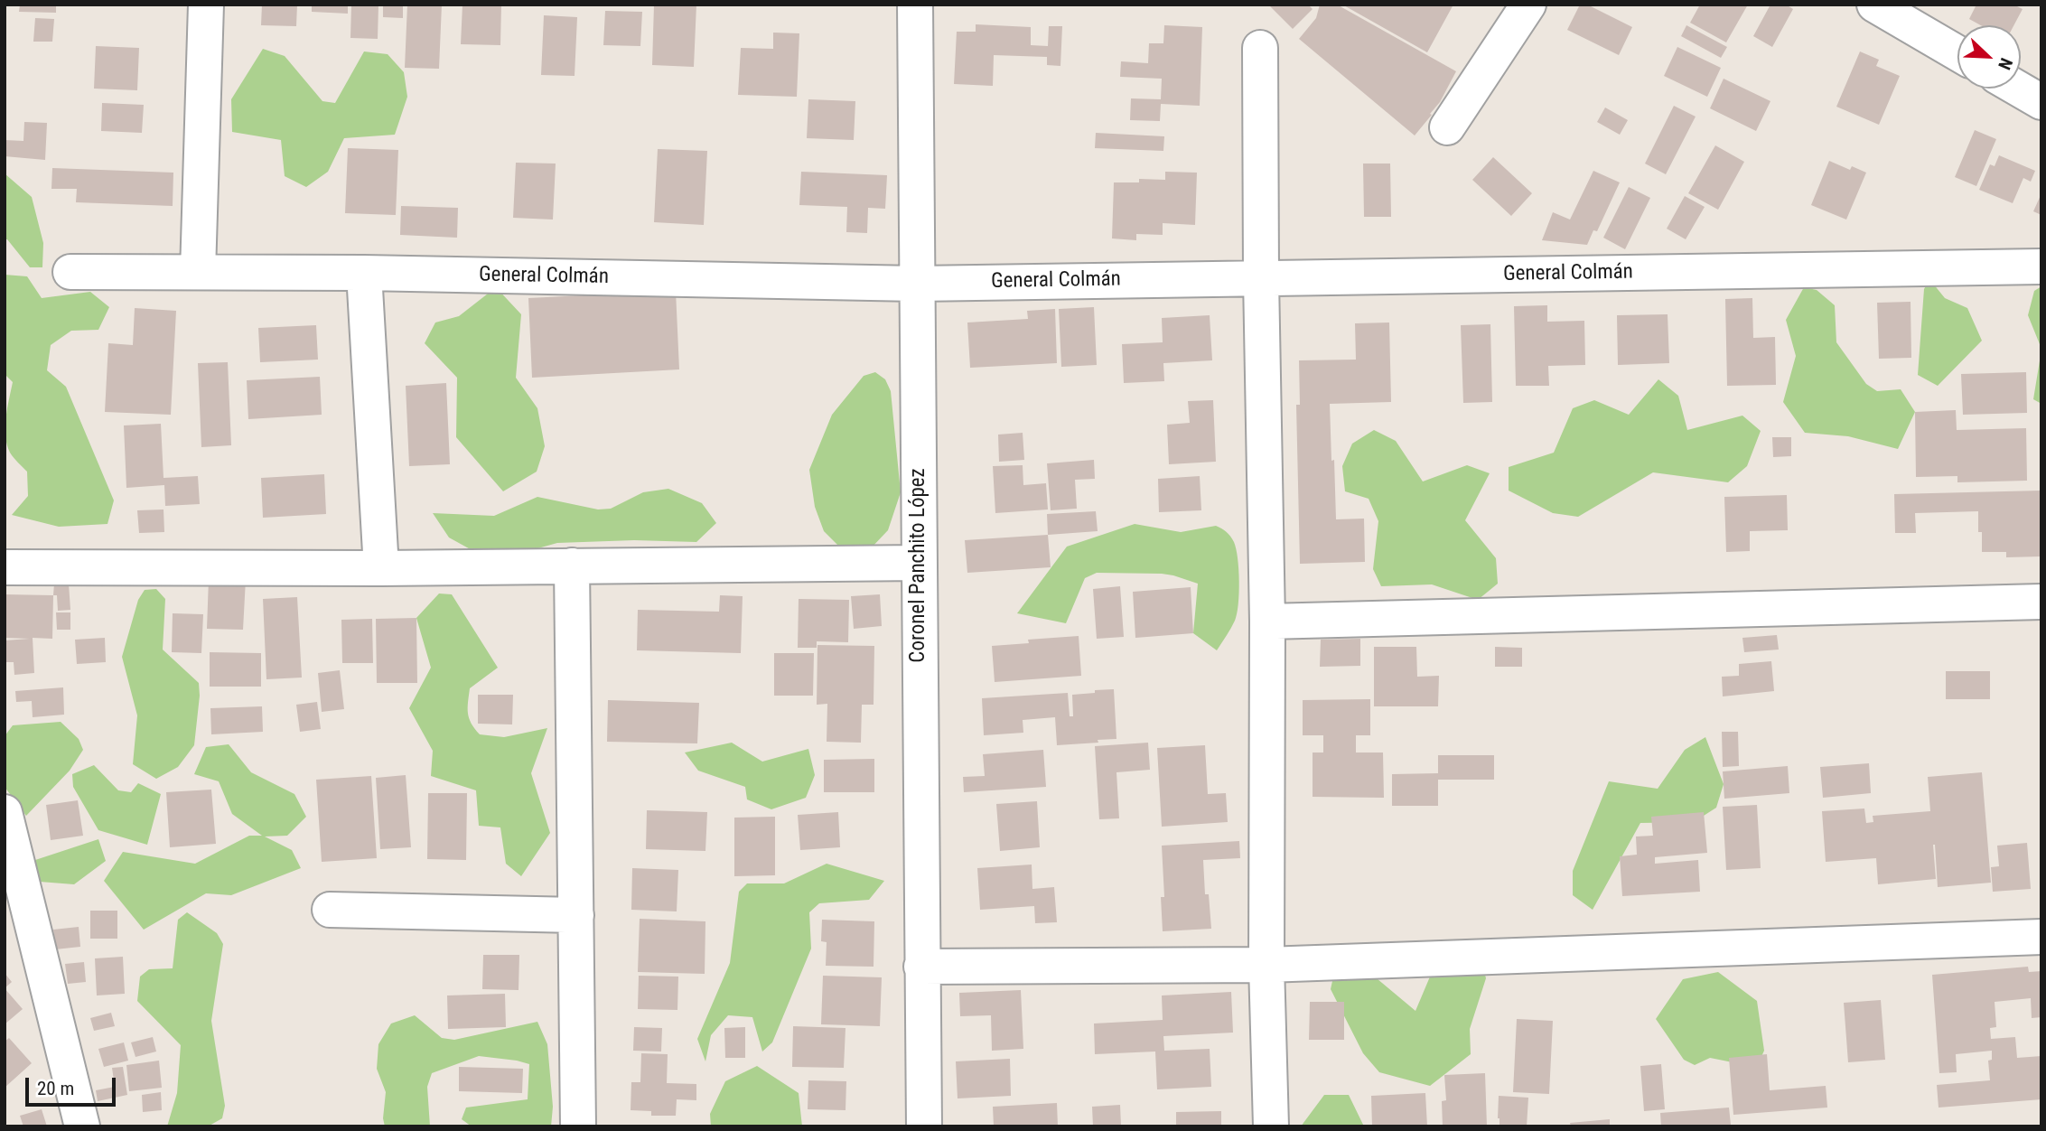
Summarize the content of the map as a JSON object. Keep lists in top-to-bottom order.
{
  "streets": {
    "street": ["General Colmán", "Coronel Panchito López"]
  },
  "crossings": [
    ["General Colmán", "Coronel Panchito López"]
  ],
  "scale_bar": "20 m",
  "north": "bottom right"
}
